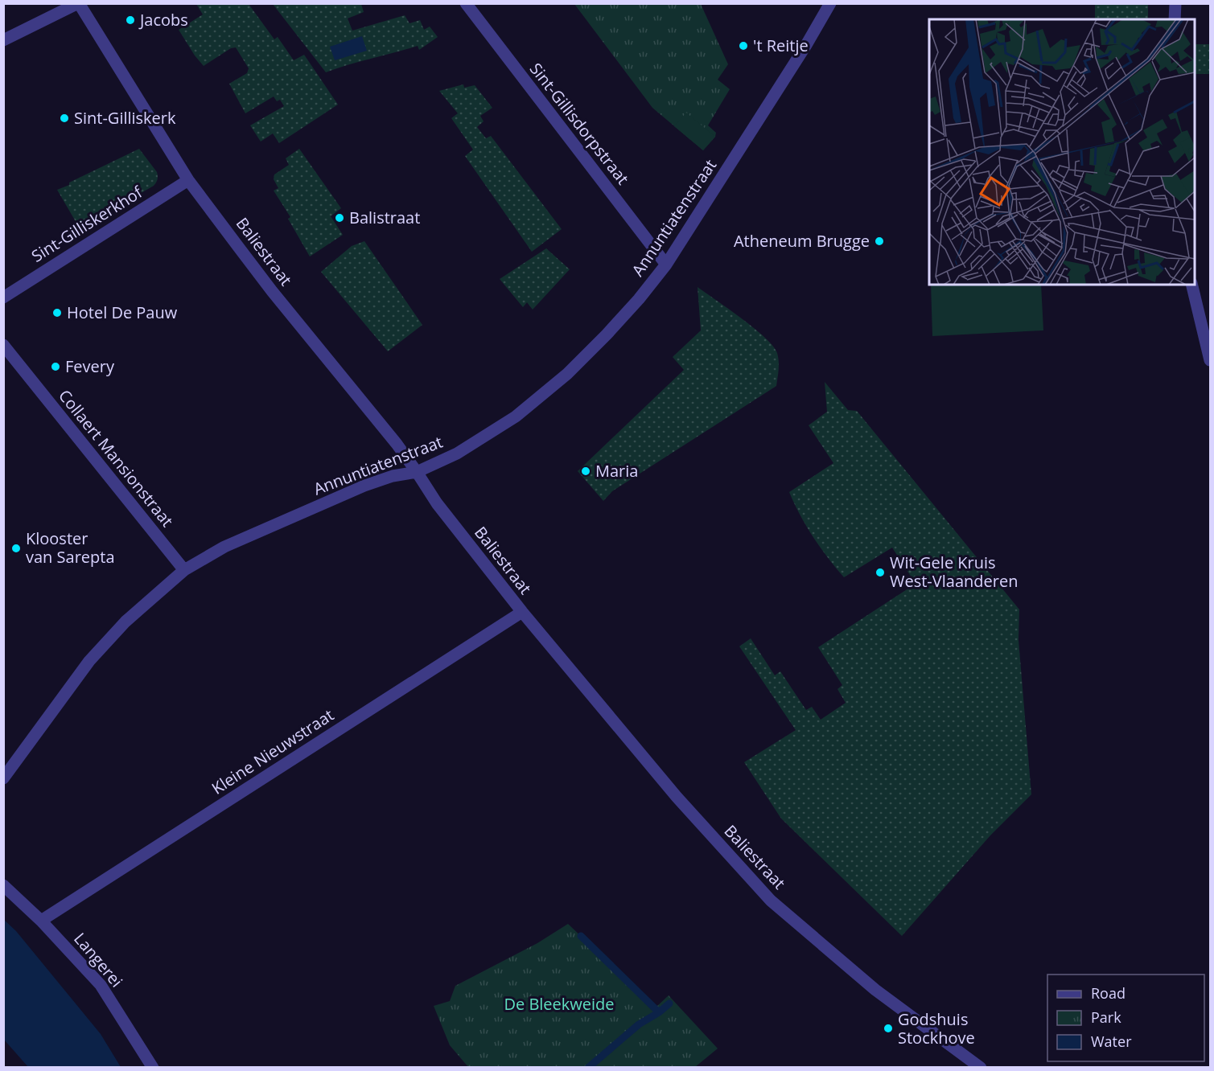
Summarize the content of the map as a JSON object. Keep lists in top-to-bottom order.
{
  "streets": {
    "street": [
      "Sint-Gillisdorpstraat",
      "Annuntiatenstraat",
      "Sint-Gilliskerkhof",
      "Baliestraat",
      "Collaert Mansionstraat",
      "Kleine Nieuwstraat",
      "Langerei"
    ]
  },
  "crossings": [
    ["Sint-Gillisdorpstraat", "Annuntiatenstraat"],
    ["Annuntiatenstraat", "Baliestraat"],
    ["Annuntiatenstraat", "Collaert Mansionstraat"],
    ["Sint-Gilliskerkhof", "Baliestraat"],
    ["Baliestraat", "Kleine Nieuwstraat"],
    ["Kleine Nieuwstraat", "Langerei"]
  ],
  "parks": ["De Bleekweide"],
  "places": [
    "Jacobs",
    "'t Reitje",
    "Sint-Gilliskerk",
    "Balistraat",
    "Atheneum Brugge",
    "Hotel De Pauw",
    "Fevery",
    "Maria",
    "Klooster van Sarepta",
    "Wit-Gele Kruis West-Vlaanderen",
    "Godshuis Stockhove"
  ],
  "legend": ["Road", "Park", "Water"]
}
